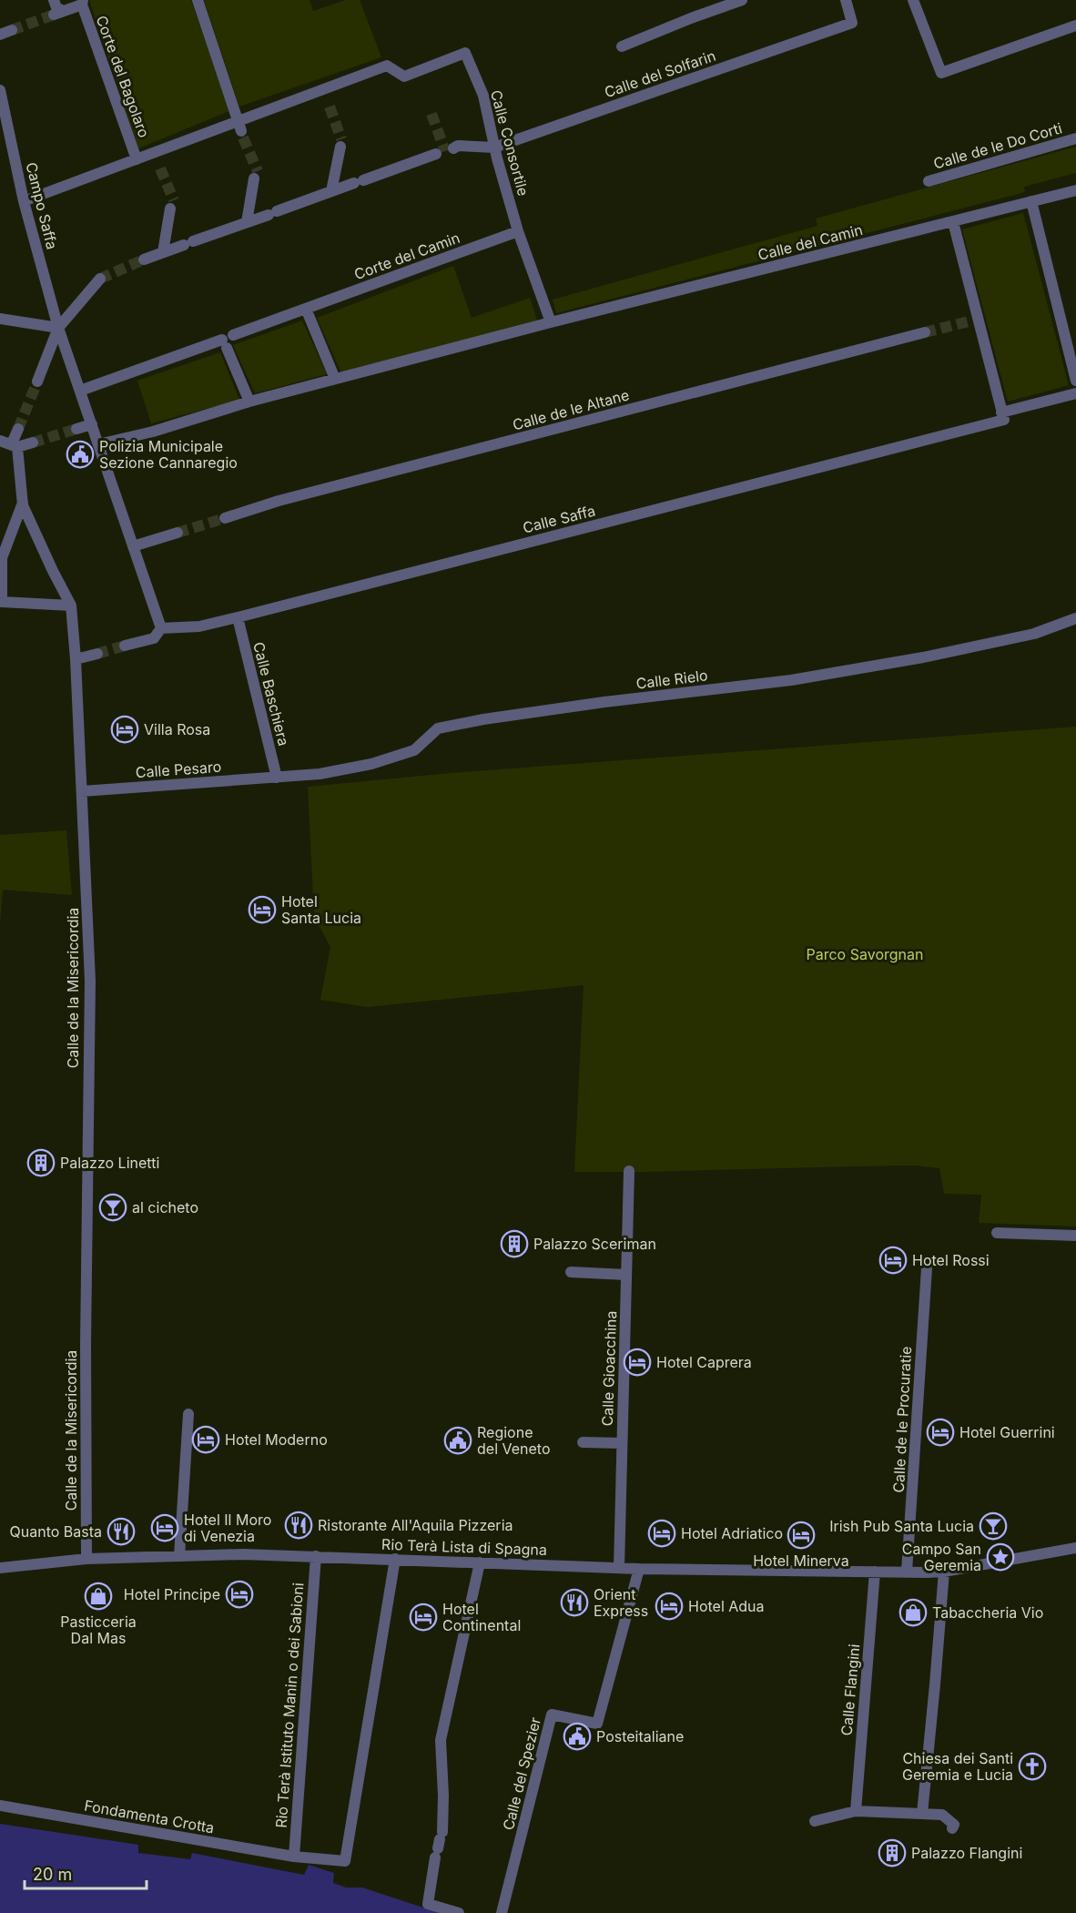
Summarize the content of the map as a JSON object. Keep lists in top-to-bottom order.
{
  "streets": {
    "street": [
      "Calle del Solfarin",
      "Corte del Bagolaro",
      "Calle Consortile",
      "Calle de le Do Corti",
      "Campo Saffa",
      "Calle del Camin",
      "Corte del Camin",
      "Calle de le Altane",
      "Calle Saffa",
      "Calle Rielo",
      "Calle Baschiera",
      "Calle Pesaro",
      "Calle de la Misericordia",
      "Calle Gioacchina",
      "Calle de le Procuratie",
      "Rio Terà Lista di Spagna",
      "Calle Flangini",
      "Rio Terà Istituto Manin o dei Sabioni",
      "Calle del Spezier",
      "Fondamenta Crotta"
    ]
  },
  "crossings": [
    ["Calle del Solfarin", "Calle Consortile"],
    ["Corte del Bagolaro", "Calle Consortile"],
    ["Corte del Bagolaro", "Campo Saffa"],
    ["Calle Consortile", "Calle del Camin"],
    ["Calle Consortile", "Corte del Camin"],
    ["Campo Saffa", "Corte del Camin"],
    ["Campo Saffa", "Calle Saffa"],
    ["Calle Saffa", "Calle Baschiera"],
    ["Calle Rielo", "Calle Baschiera"],
    ["Calle Rielo", "Calle Pesaro"],
    ["Calle Baschiera", "Calle Pesaro"],
    ["Calle Pesaro", "Calle de la Misericordia"],
    ["Calle de la Misericordia", "Rio Terà Lista di Spagna"],
    ["Calle Gioacchina", "Rio Terà Lista di Spagna"],
    ["Calle de le Procuratie", "Rio Terà Lista di Spagna"],
    ["Rio Terà Lista di Spagna", "Calle Flangini"],
    ["Rio Terà Lista di Spagna", "Rio Terà Istituto Manin o dei Sabioni"],
    ["Rio Terà Lista di Spagna", "Calle del Spezier"],
    ["Rio Terà Lista di Spagna", "Fondamenta Crotta"],
    ["Rio Terà Istituto Manin o dei Sabioni", "Fondamenta Crotta"]
  ],
  "parks": ["Parco Savorgnan"],
  "places": {
    "public building": ["Polizia Municipale Sezione Cannaregio", "Regione del Veneto", "Posteitaliane"],
    "hotel": [
      "Villa Rosa",
      "Hotel Santa Lucia",
      "Hotel Rossi",
      "Hotel Caprera",
      "Hotel Guerrini",
      "Hotel Moderno",
      "Hotel Il Moro di Venezia",
      "Hotel Adriatico",
      "Hotel Minerva",
      "Hotel Principe",
      "Hotel Adua",
      "Hotel Continental"
    ],
    "building": ["Palazzo Linetti", "Palazzo Sceriman", "Palazzo Flangini"],
    "bar": ["al cicheto", "Irish Pub Santa Lucia"],
    "restaurant": ["Ristorante All'Aquila Pizzeria", "Quanto Basta", "Orient Express"],
    "place": ["Campo San Geremia"],
    "shop": ["Pasticceria Dal Mas", "Tabaccheria Vio"],
    "church": ["Chiesa dei Santi Geremia e Lucia"]
  },
  "scale_bar": "20 m"
}
